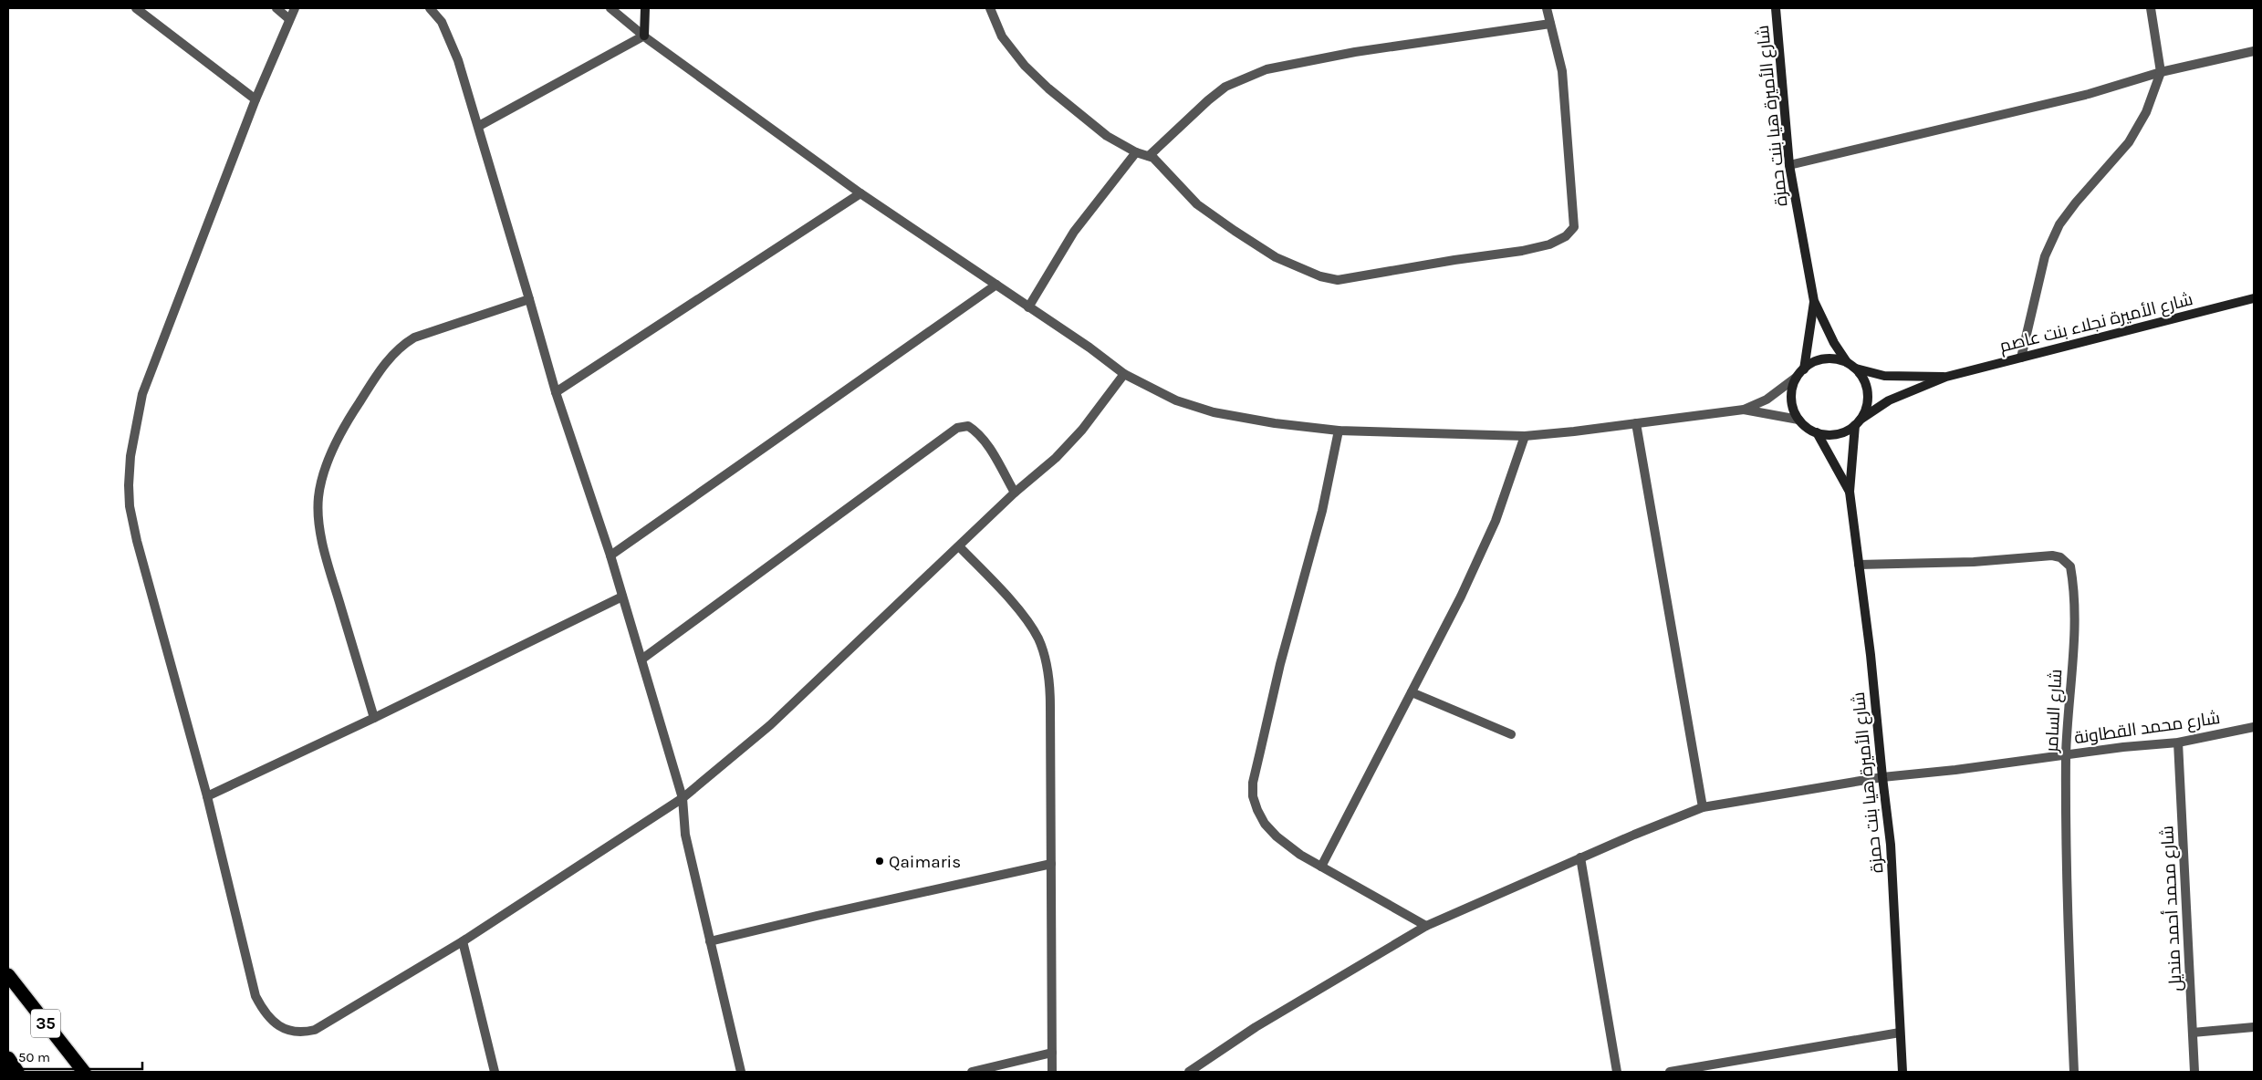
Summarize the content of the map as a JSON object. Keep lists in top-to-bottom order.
{
  "streets": {
    "highway": ["35"],
    "street": [
      "شارع الأميرة هيا بنت حمزة",
      "شارع الأميرة نجلاء بنت عاصم",
      "شارع السامر",
      "شارع محمد القطاونة",
      "شارع محمد أحمد منديل"
    ]
  },
  "crossings": [
    ["شارع الأميرة هيا بنت حمزة", "شارع الأميرة نجلاء بنت عاصم"],
    ["شارع الأميرة هيا بنت حمزة", "شارع السامر"],
    ["شارع الأميرة هيا بنت حمزة", "شارع محمد القطاونة"],
    ["شارع السامر", "شارع محمد القطاونة"],
    ["شارع محمد القطاونة", "شارع محمد أحمد منديل"]
  ],
  "places": ["Qaimaris"],
  "scale_bar": "50 m"
}
